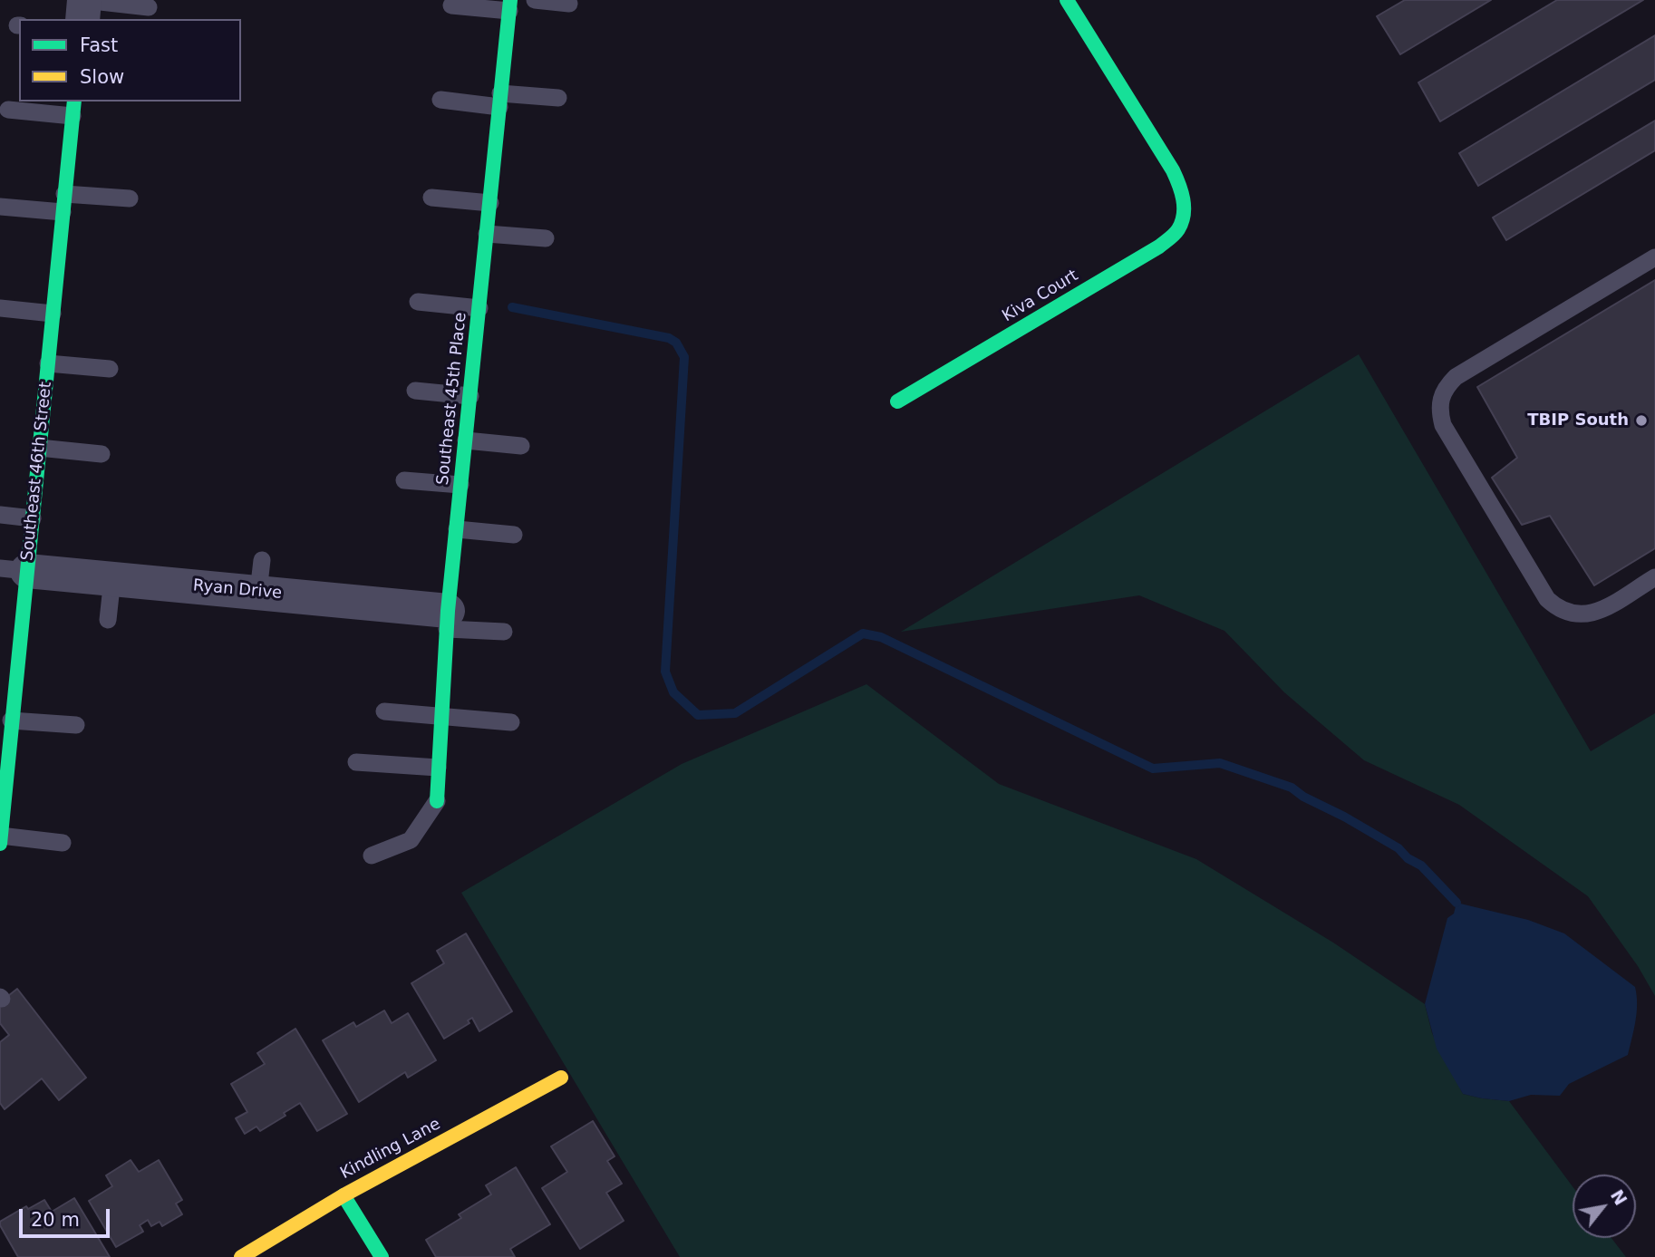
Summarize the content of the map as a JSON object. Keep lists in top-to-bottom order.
{
  "streets": {
    "street": [
      "Kiva Court",
      "Southeast 45th Place",
      "Southeast 46th Street",
      "Ryan Drive",
      "Kindling Lane"
    ]
  },
  "crossings": [
    ["Southeast 45th Place", "Ryan Drive"],
    ["Southeast 46th Street", "Ryan Drive"]
  ],
  "places": ["TBIP South"],
  "legend": ["Fast", "Slow"],
  "scale_bar": "20 m",
  "north": "top right"
}
